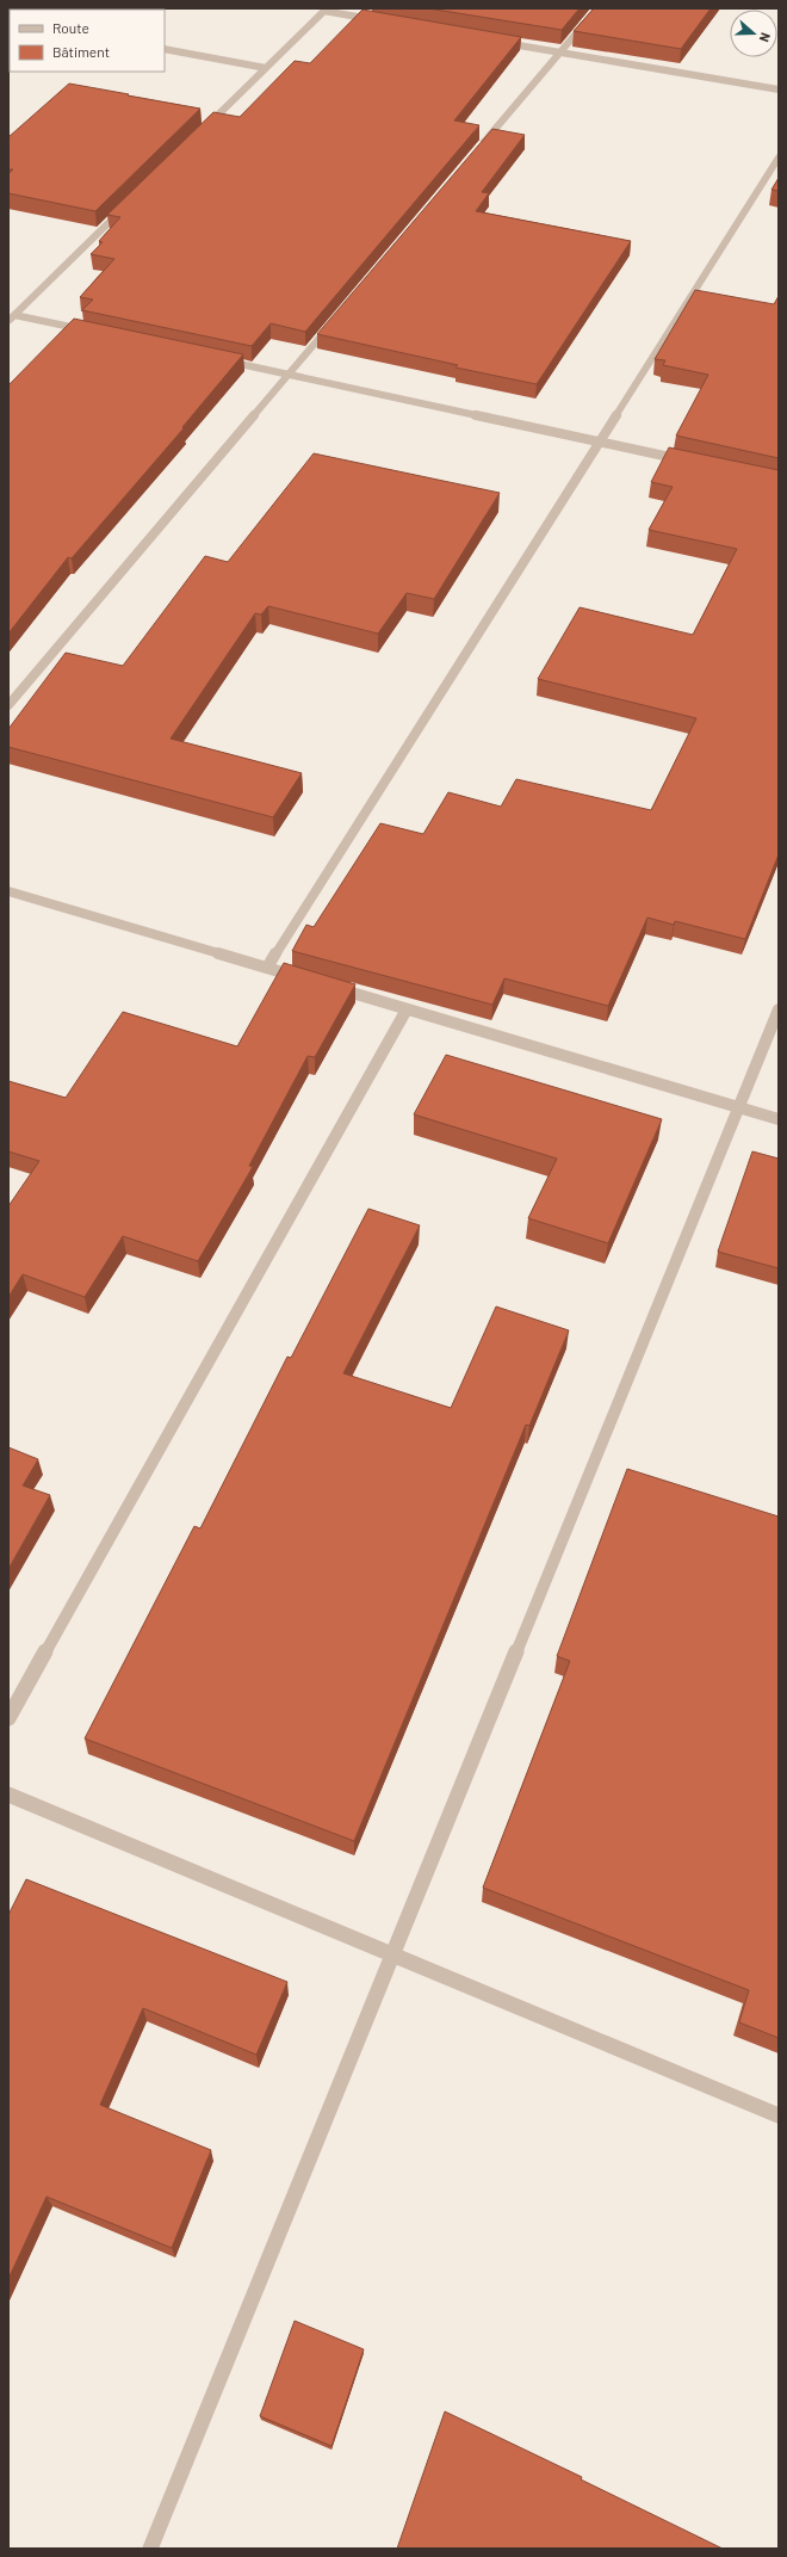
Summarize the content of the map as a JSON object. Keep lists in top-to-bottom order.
{
  "legend": ["Route", "Bâtiment"],
  "north": "right"
}
